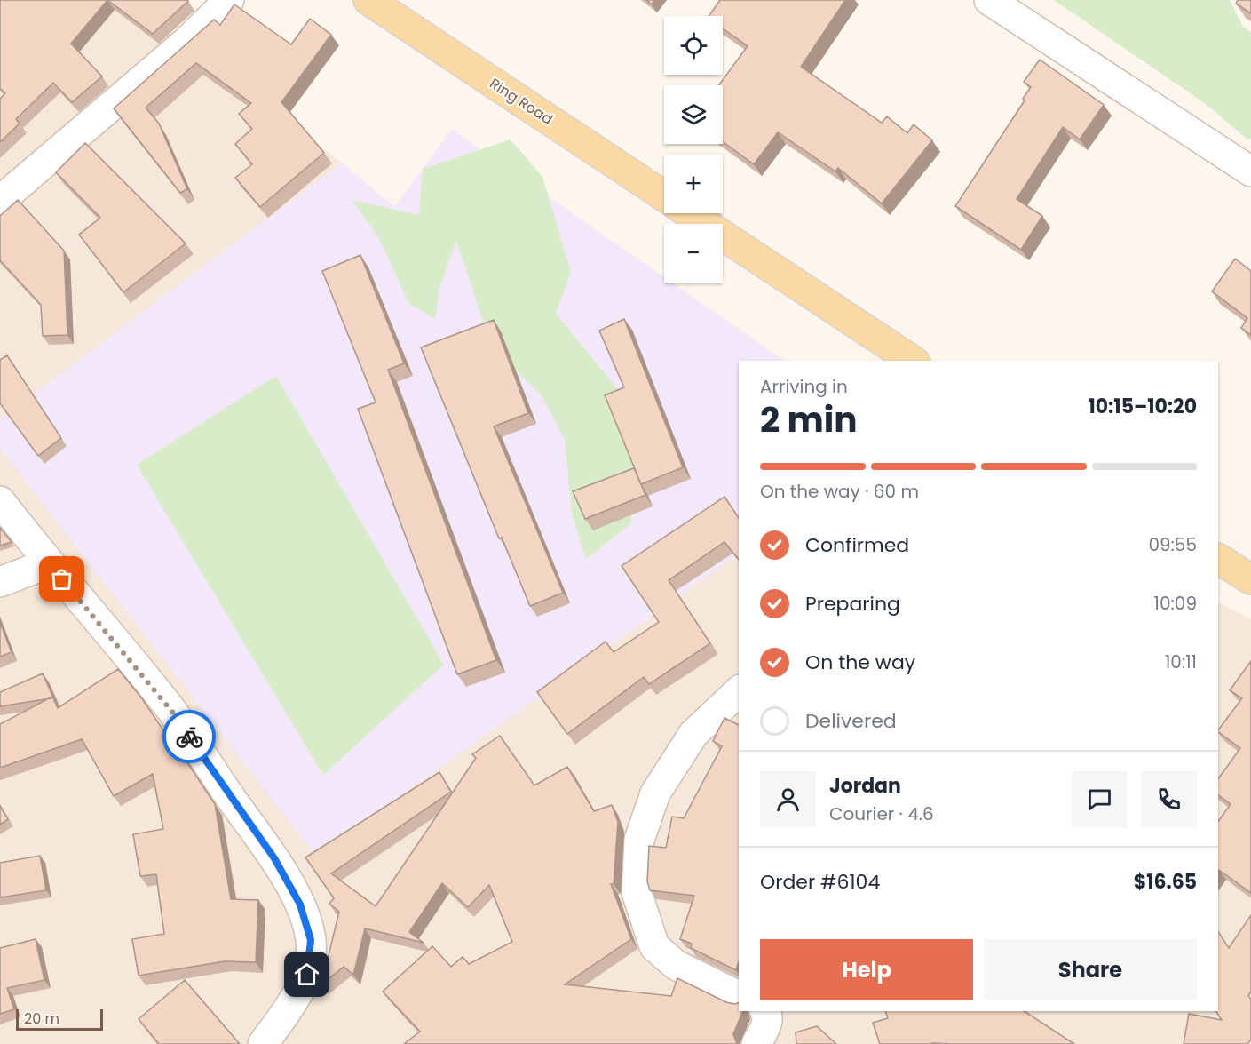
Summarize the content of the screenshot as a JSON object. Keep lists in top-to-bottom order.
{
  "streets": {
    "main road": ["Ring Road"]
  },
  "scale_bar": "20 m",
  "page": {
    "map_buttons": ["+", "−"],
    "heading": ["2 min", "Arriving in", "10:15–10:20"],
    "panel": [
      "Jordan",
      "Courier · 4.6",
      "Order #6104",
      "$16.65"
    ],
    "bar": "On the way · 60 m",
    "list": [
      ["Confirmed", "09:55"],
      ["Preparing", "10:09"],
      ["On the way", "10:11"],
      "Delivered"
    ],
    "buttons": ["Help", "Share"],
    "scale": "20 m"
  }
}
